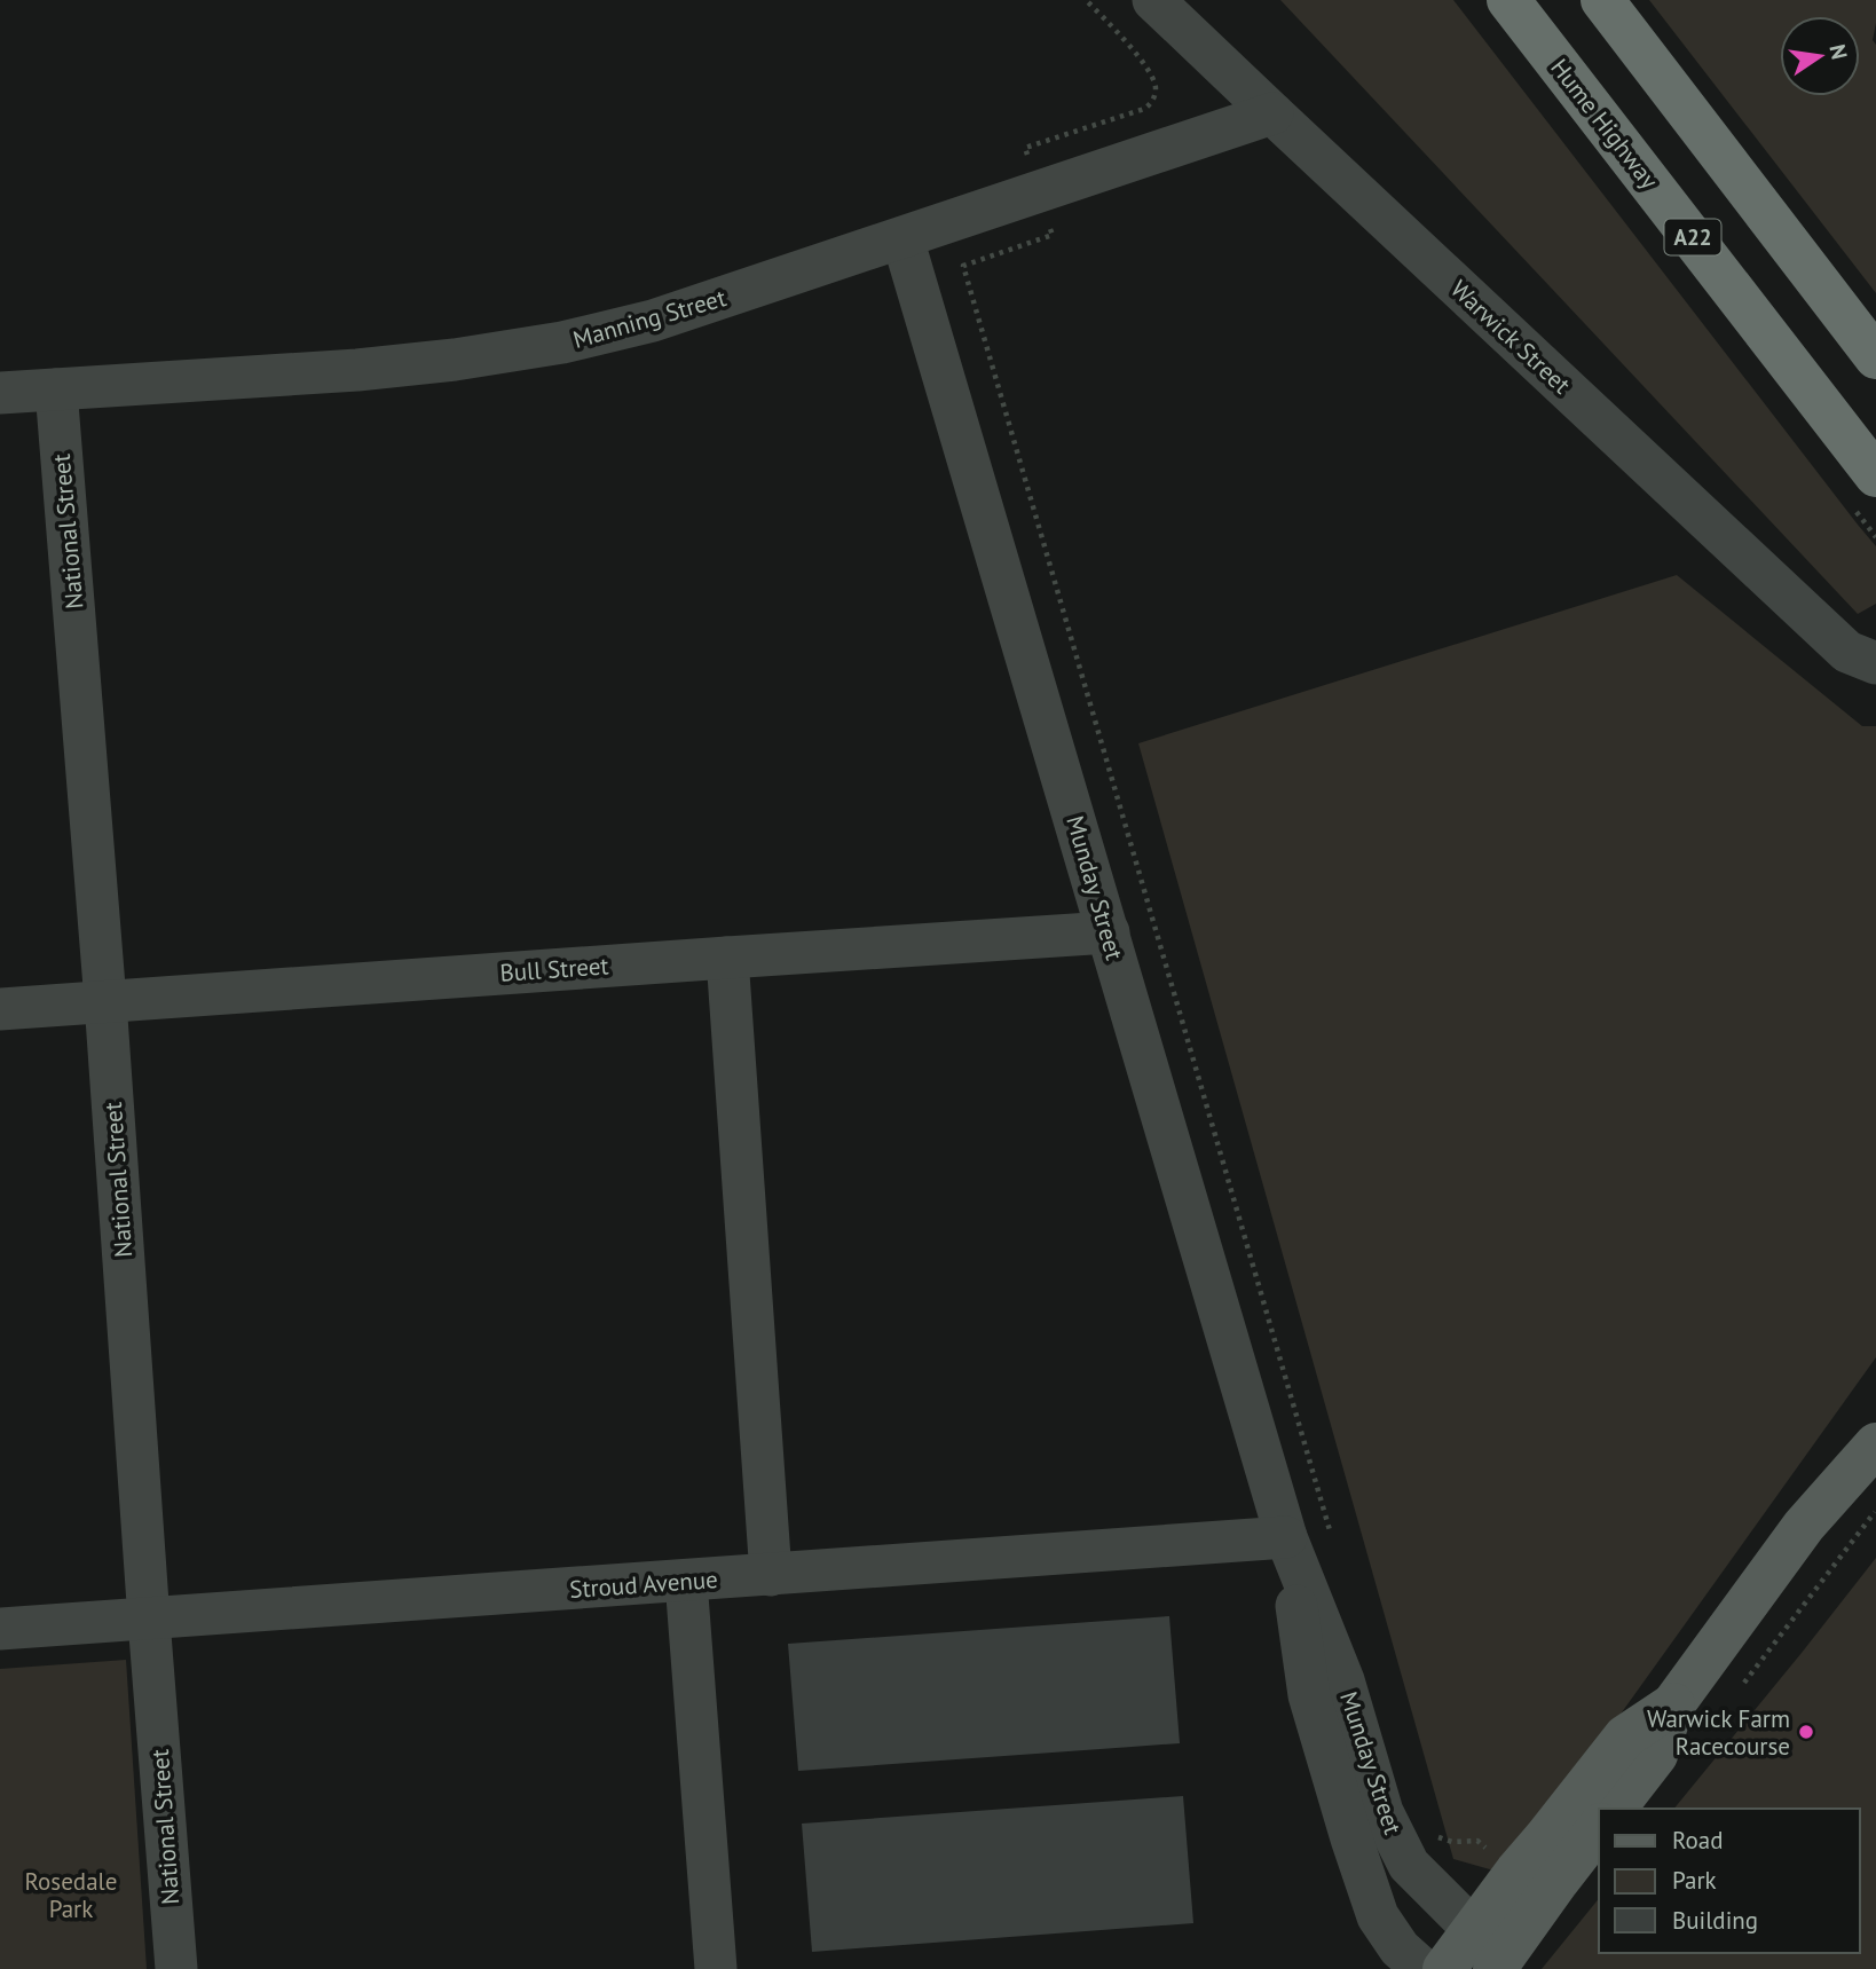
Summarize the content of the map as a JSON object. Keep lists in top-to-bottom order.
{
  "streets": {
    "highway": ["Hume Highway", "A22"],
    "street": [
      "Manning Street",
      "Warwick Street",
      "National Street",
      "Munday Street",
      "Bull Street",
      "Stroud Avenue"
    ]
  },
  "crossings": [
    ["Manning Street", "Warwick Street"],
    ["Manning Street", "National Street"],
    ["Manning Street", "Munday Street"],
    ["National Street", "Bull Street"],
    ["National Street", "Stroud Avenue"],
    ["Munday Street", "Bull Street"],
    ["Munday Street", "Stroud Avenue"]
  ],
  "parks": ["Rosedale Park"],
  "places": ["Warwick Farm Racecourse"],
  "legend": ["Road", "Park", "Building"],
  "north": "right"
}
